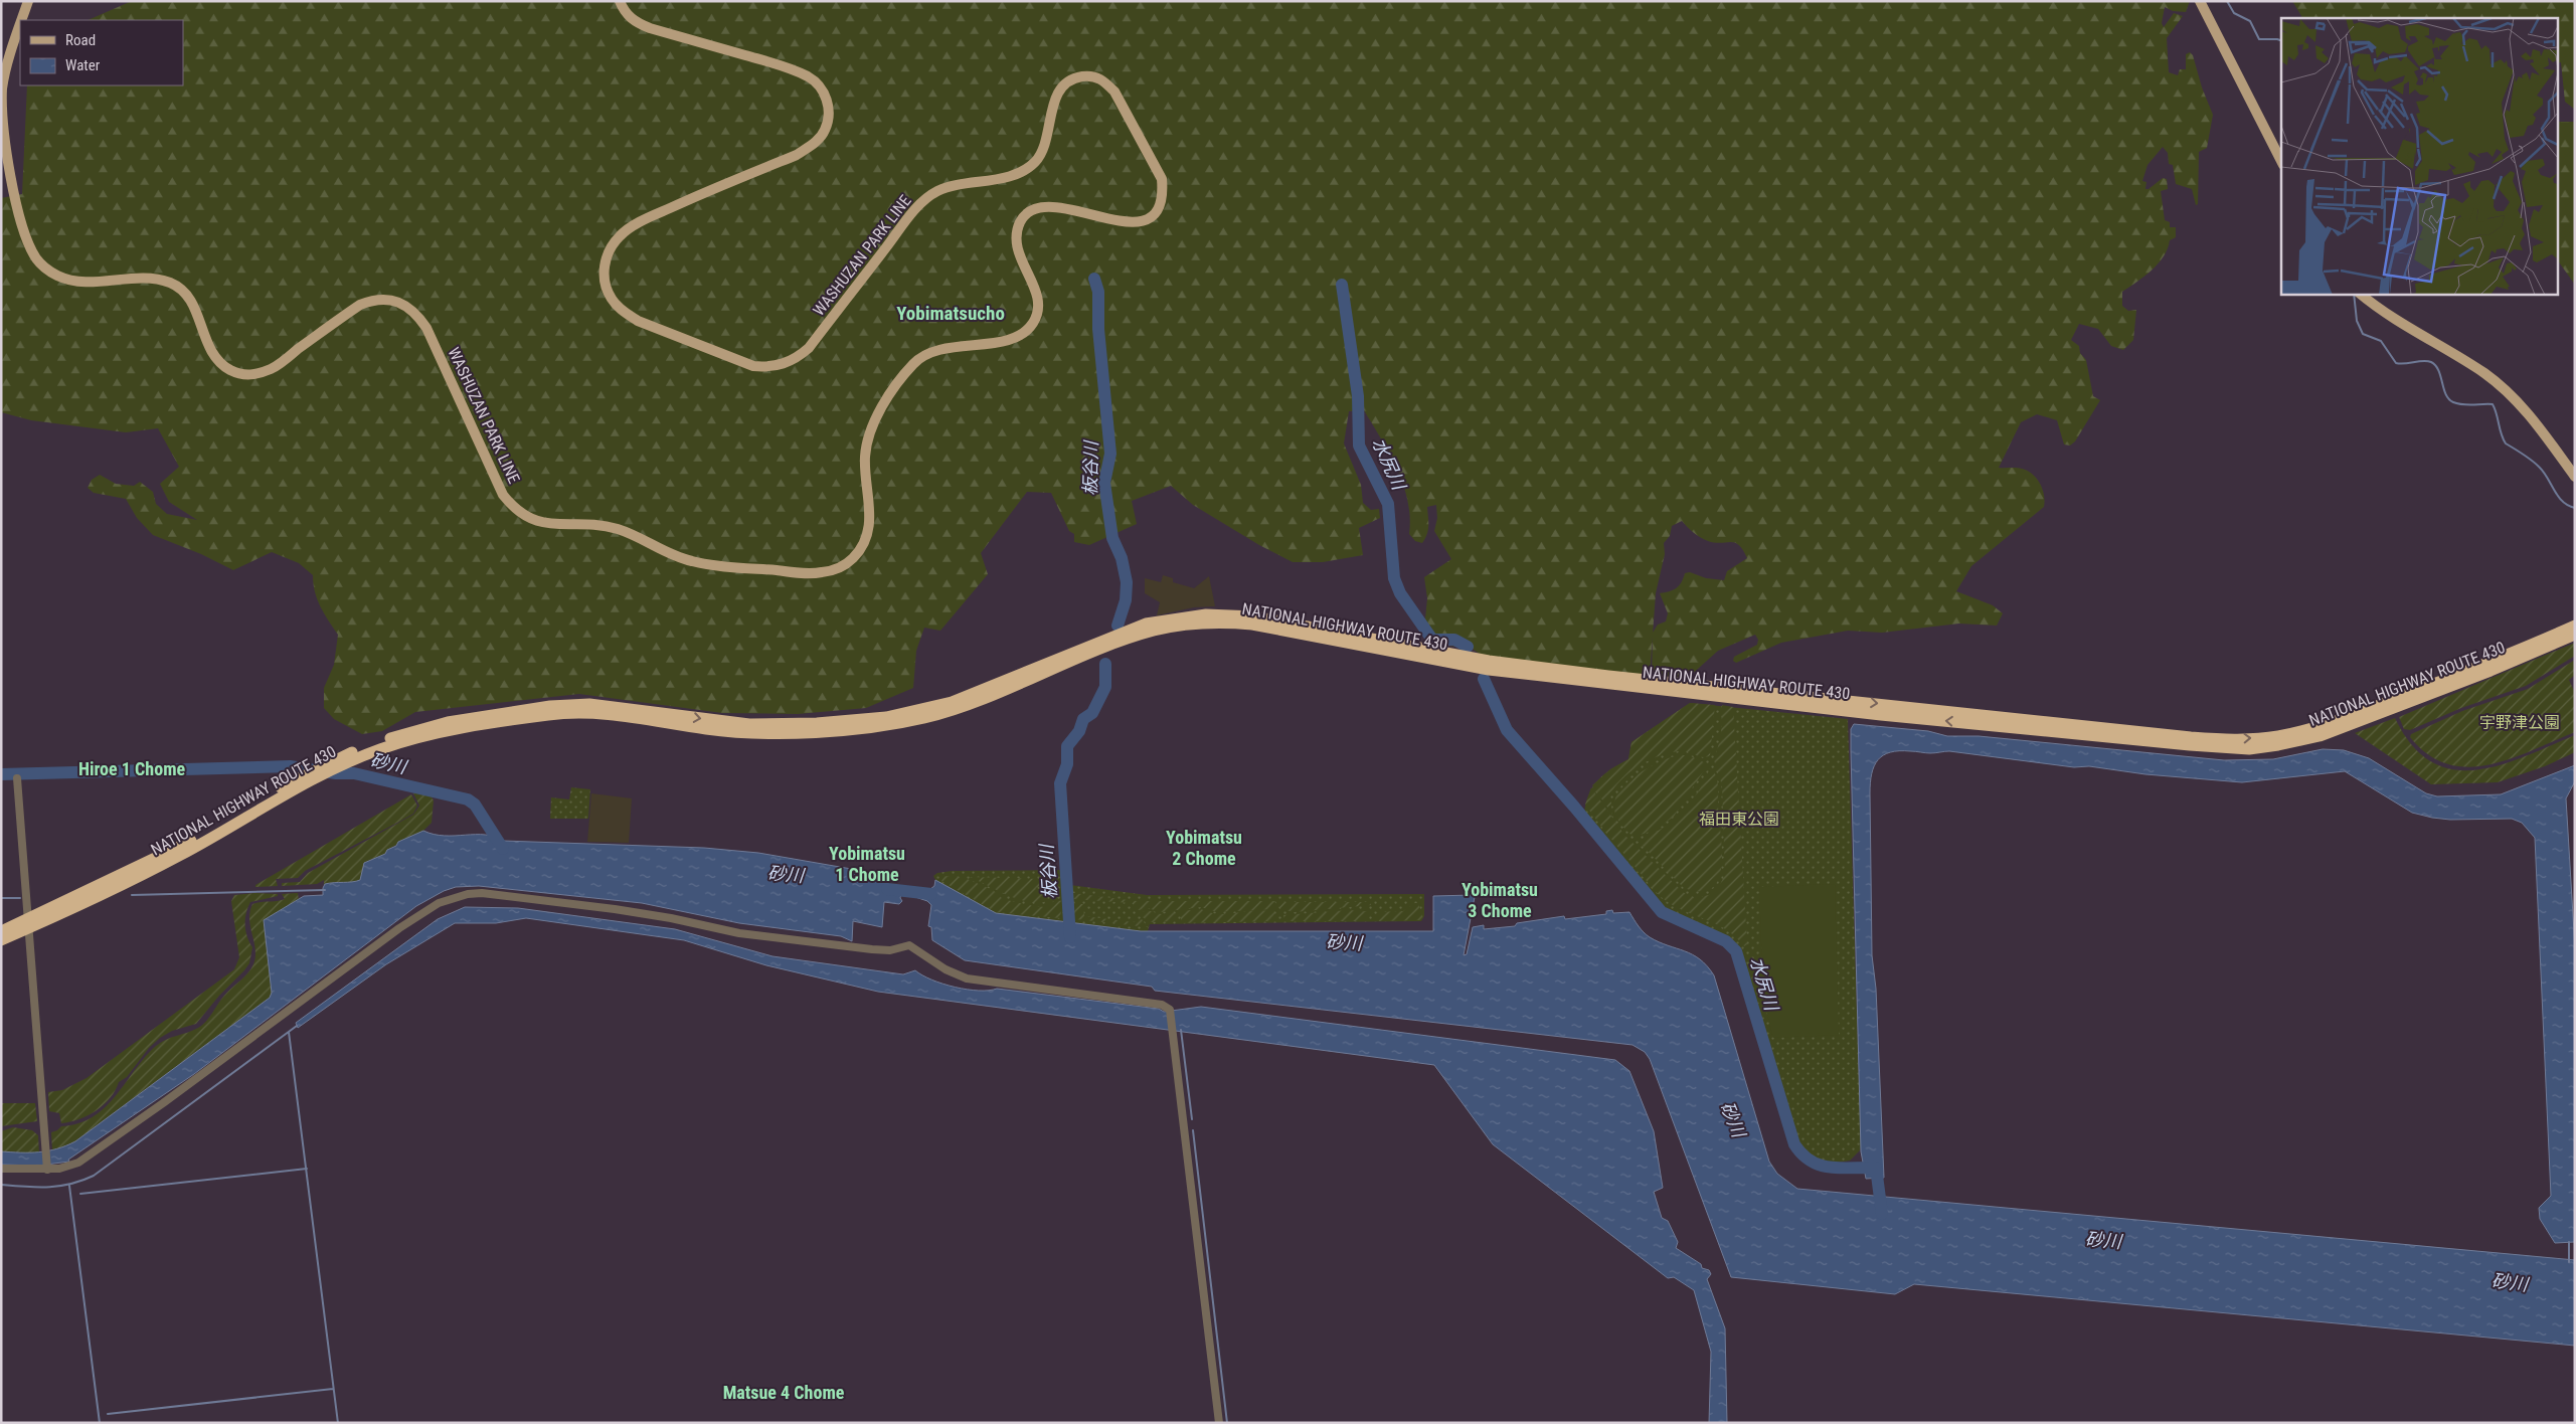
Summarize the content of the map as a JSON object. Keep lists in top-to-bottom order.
{
  "streets": {
    "highway": ["NATIONAL HIGHWAY ROUTE 430"],
    "main road": ["WASHUZAN PARK LINE"]
  },
  "districts": [
    "Yobimatsucho",
    "Hiroe 1 Chome",
    "Yobimatsu 2 Chome",
    "Yobimatsu 1 Chome",
    "Yobimatsu 3 Chome",
    "Matsue 4 Chome"
  ],
  "water": ["水尻川", "板谷川", "砂川"],
  "parks": ["宇野津公園", "福田東公園"],
  "legend": ["Road", "Water"]
}
